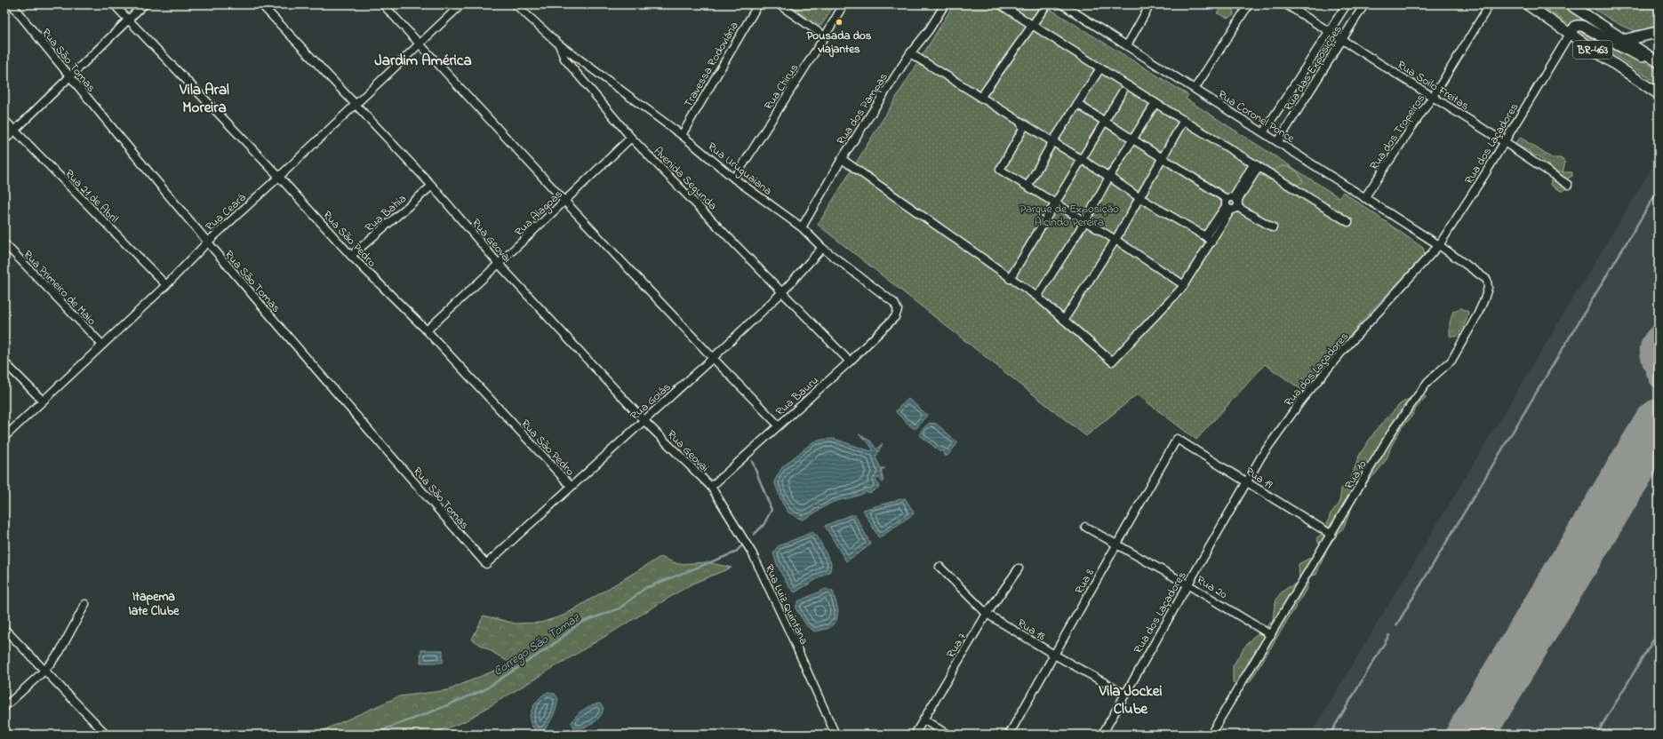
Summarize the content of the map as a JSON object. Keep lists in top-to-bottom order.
{
  "streets": {
    "main road": ["BR-463"],
    "street": [
      "Rua São Tomas",
      "Travessa Rodoviária",
      "Rua das Exposições",
      "Rua Soilo Freitas",
      "Rua Chirus",
      "Rua dos Pampas",
      "Rua Coronel Ponce",
      "Rua dos Tropeiros",
      "Rua dos Laçadores",
      "Rua Uruguaiana",
      "Avenida Segunda",
      "Rua 21 de Abril",
      "Rua Ceará",
      "Rua Bahia",
      "Rua Alagoas",
      "Rua São Pedro",
      "Rua Geovai",
      "Rua Primeiro de Maio",
      "Rua Bauru",
      "Rua Goiás",
      "Rua 10",
      "Rua 19",
      "Rua 8",
      "Rua 20",
      "Rua Luiz Quintana",
      "Rua 18",
      "Rua 7"
    ]
  },
  "crossings": [
    ["BR-463", "Rua dos Laçadores"],
    ["Rua São Tomas", "Rua Ceará"],
    ["Rua São Tomas", "Rua Goiás"],
    ["Travessa Rodoviária", "Rua Uruguaiana"],
    ["Rua das Exposições", "Rua Soilo Freitas"],
    ["Rua das Exposições", "Rua Coronel Ponce"],
    ["Rua Soilo Freitas", "Rua dos Tropeiros"],
    ["Rua Soilo Freitas", "Rua dos Laçadores"],
    ["Rua Chirus", "Rua Uruguaiana"],
    ["Rua dos Pampas", "Rua Uruguaiana"],
    ["Rua Coronel Ponce", "Rua dos Tropeiros"],
    ["Rua Coronel Ponce", "Rua dos Laçadores"],
    ["Rua Coronel Ponce", "Rua 10"],
    ["Rua dos Laçadores", "Rua 10"],
    ["Rua dos Laçadores", "Rua 19"],
    ["Rua dos Laçadores", "Rua 20"],
    ["Rua dos Laçadores", "Rua 18"],
    ["Rua Uruguaiana", "Avenida Segunda"],
    ["Rua Uruguaiana", "Rua Bauru"],
    ["Rua Uruguaiana", "Rua Goiás"],
    ["Avenida Segunda", "Rua Alagoas"],
    ["Avenida Segunda", "Rua Bauru"],
    ["Avenida Segunda", "Rua Goiás"],
    ["Rua 21 de Abril", "Rua Ceará"],
    ["Rua Ceará", "Rua São Pedro"],
    ["Rua Ceará", "Rua Geovai"],
    ["Rua Ceará", "Rua Primeiro de Maio"],
    ["Rua Bahia", "Rua São Pedro"],
    ["Rua Bahia", "Rua Geovai"],
    ["Rua Alagoas", "Rua São Pedro"],
    ["Rua Alagoas", "Rua Geovai"],
    ["Rua São Pedro", "Rua Goiás"],
    ["Rua Geovai", "Rua Bauru"],
    ["Rua Geovai", "Rua Goiás"],
    ["Rua Geovai", "Rua Luiz Quintana"],
    ["Rua Bauru", "Rua Luiz Quintana"],
    ["Rua 10", "Rua 19"],
    ["Rua 10", "Rua 20"],
    ["Rua 19", "Rua 8"],
    ["Rua 8", "Rua 20"],
    ["Rua 8", "Rua 18"],
    ["Rua 18", "Rua 7"]
  ],
  "districts": [
    "Jardim América",
    "Vila Aral Moreira",
    "Itapema Iate Clube",
    "Vila Jockei Clube"
  ],
  "water": ["Corrego São Tomaz"],
  "parks": ["Parque de Exposição Alcindo Pereira"],
  "places": ["Pousada dos viajantes"]
}
